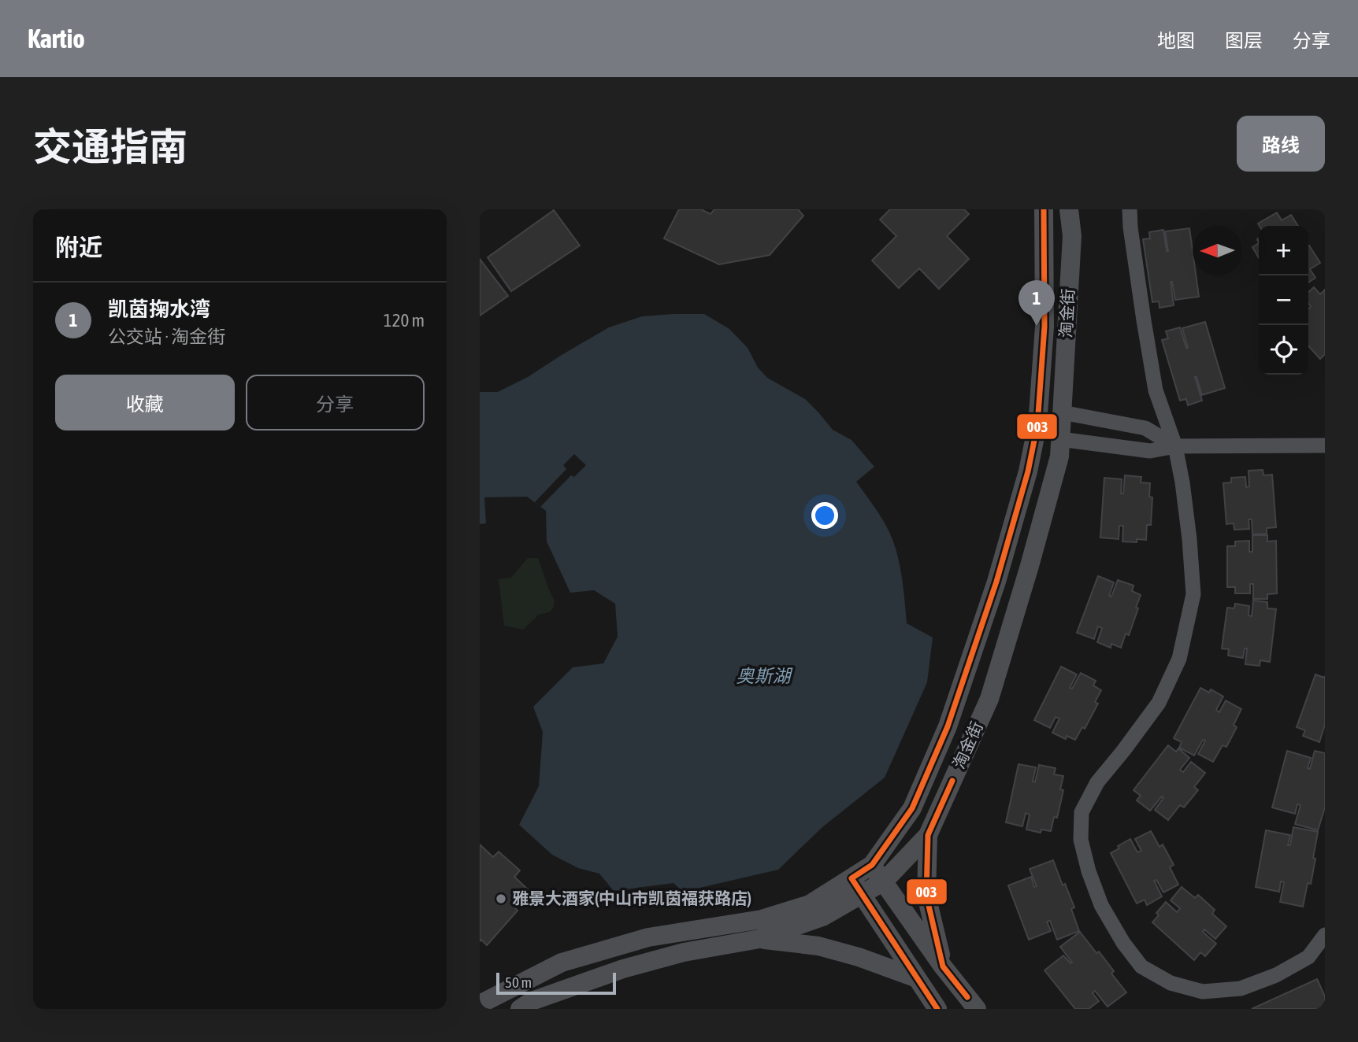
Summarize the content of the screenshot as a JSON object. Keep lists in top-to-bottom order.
{
  "streets": {
    "street": ["淘金街"]
  },
  "water": ["奥斯湖"],
  "places": ["雅景大酒家(中山市凯茵福获路店)"],
  "lines": ["transit line 003"],
  "scale_bar": "50 m",
  "north": "left",
  "page": {
    "header": "Kartio",
    "nav": ["地图", "图层", "分享"],
    "title": "交通指南",
    "buttons": [
      "路线",
      ["收藏", "分享"]
    ],
    "heading": "附近",
    "map_buttons": ["+", "−"],
    "pins": "1",
    "list": [
      {
        "mark": "1",
        "name": "凯茵掬水湾",
        "note": "公交站 · 淘金街",
        "value": "120 m"
      }
    ],
    "scale": "50 m"
  }
}
